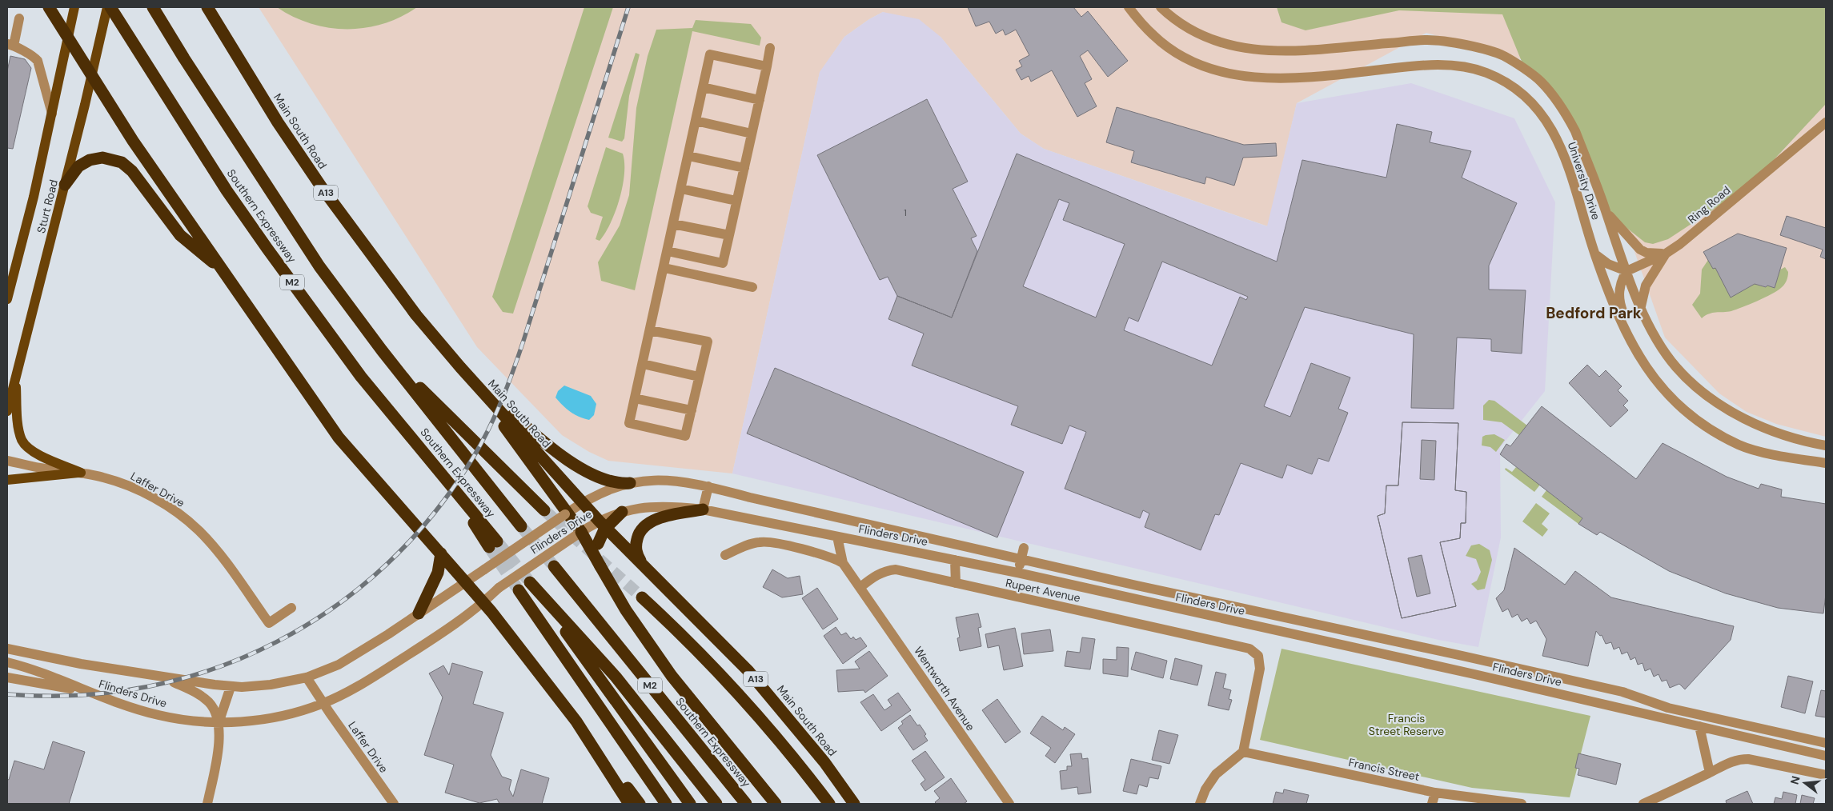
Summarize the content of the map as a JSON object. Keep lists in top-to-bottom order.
{
  "streets": {
    "highway": [
      "Main South Road",
      "A13",
      "Southern Expressway",
      "M2"
    ],
    "main road": ["Sturt Road"],
    "street": [
      "University Drive",
      "Ring Road",
      "Laffer Drive",
      "Flinders Drive",
      "Rupert Avenue",
      "Wentworth Avenue",
      "Francis Street"
    ]
  },
  "crossings": [
    ["Main South Road", "Flinders Drive"],
    ["University Drive", "Ring Road"],
    ["Sturt Road", "Southern Expressway"],
    ["Laffer Drive", "Flinders Drive"],
    ["Rupert Avenue", "Wentworth Avenue"],
    ["Rupert Avenue", "Francis Street"]
  ],
  "districts": ["Bedford Park"],
  "parks": ["Francis Street Reserve"],
  "house_numbers": ["1"],
  "north": "left"
}
